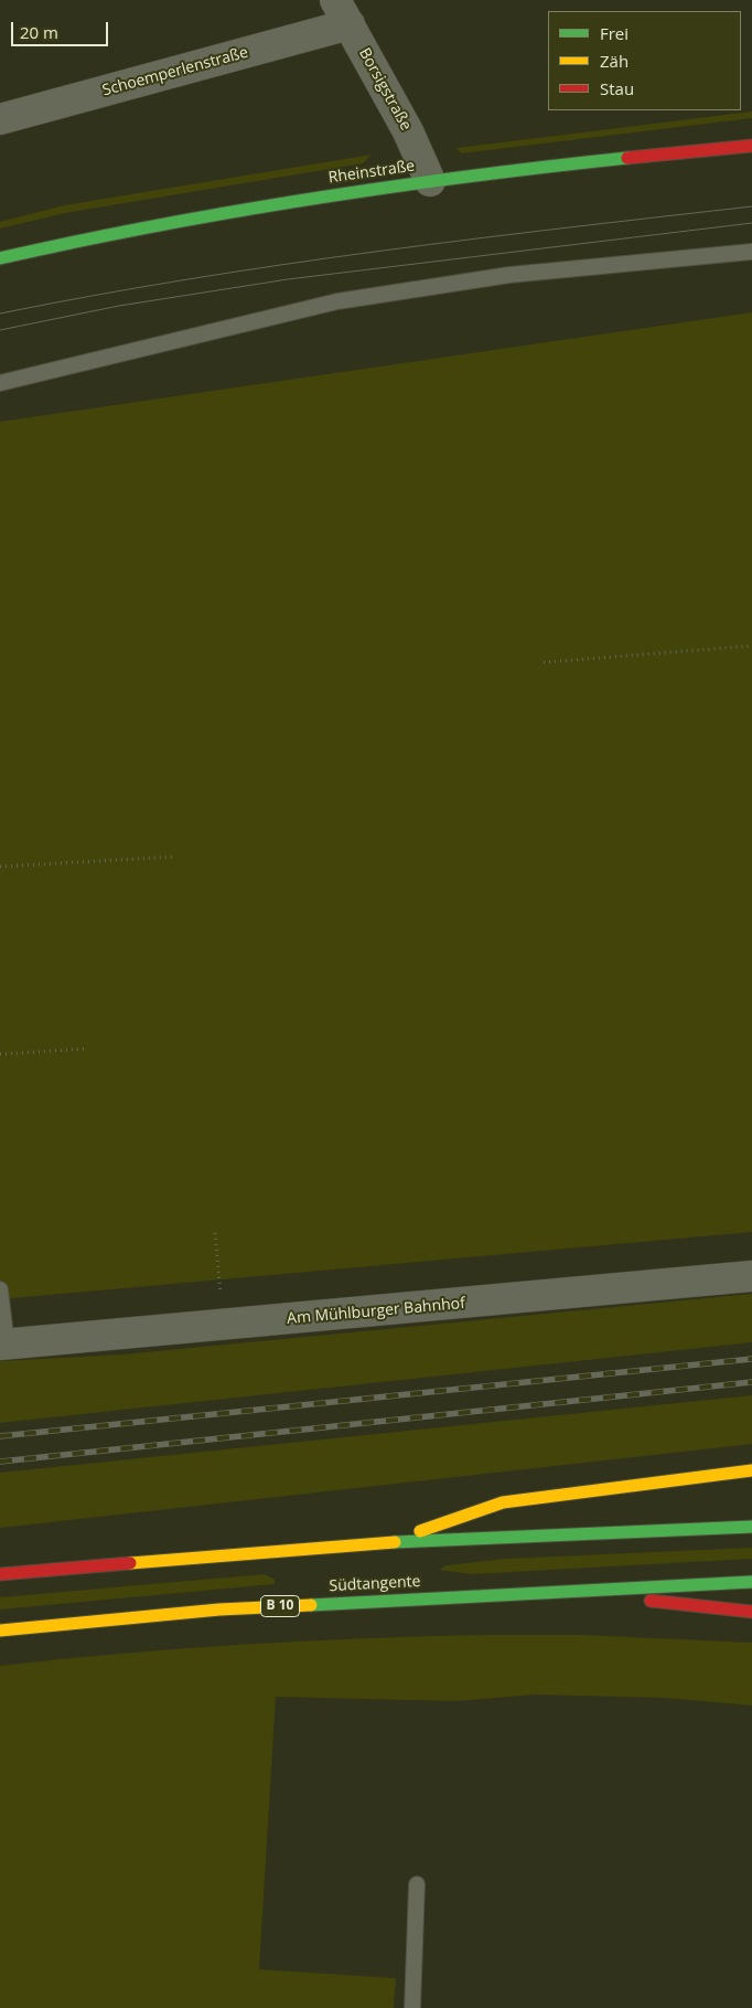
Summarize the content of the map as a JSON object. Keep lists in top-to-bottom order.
{
  "streets": {
    "main road": ["Rheinstraße", "Südtangente", "B 10"],
    "street": ["Schoemperlenstraße", "Borsigstraße", "Am Mühlburger Bahnhof"]
  },
  "crossings": [
    ["Schoemperlenstraße", "Borsigstraße"],
    ["Borsigstraße", "Rheinstraße"]
  ],
  "legend": ["Frei", "Zäh", "Stau"],
  "scale_bar": "20 m"
}
